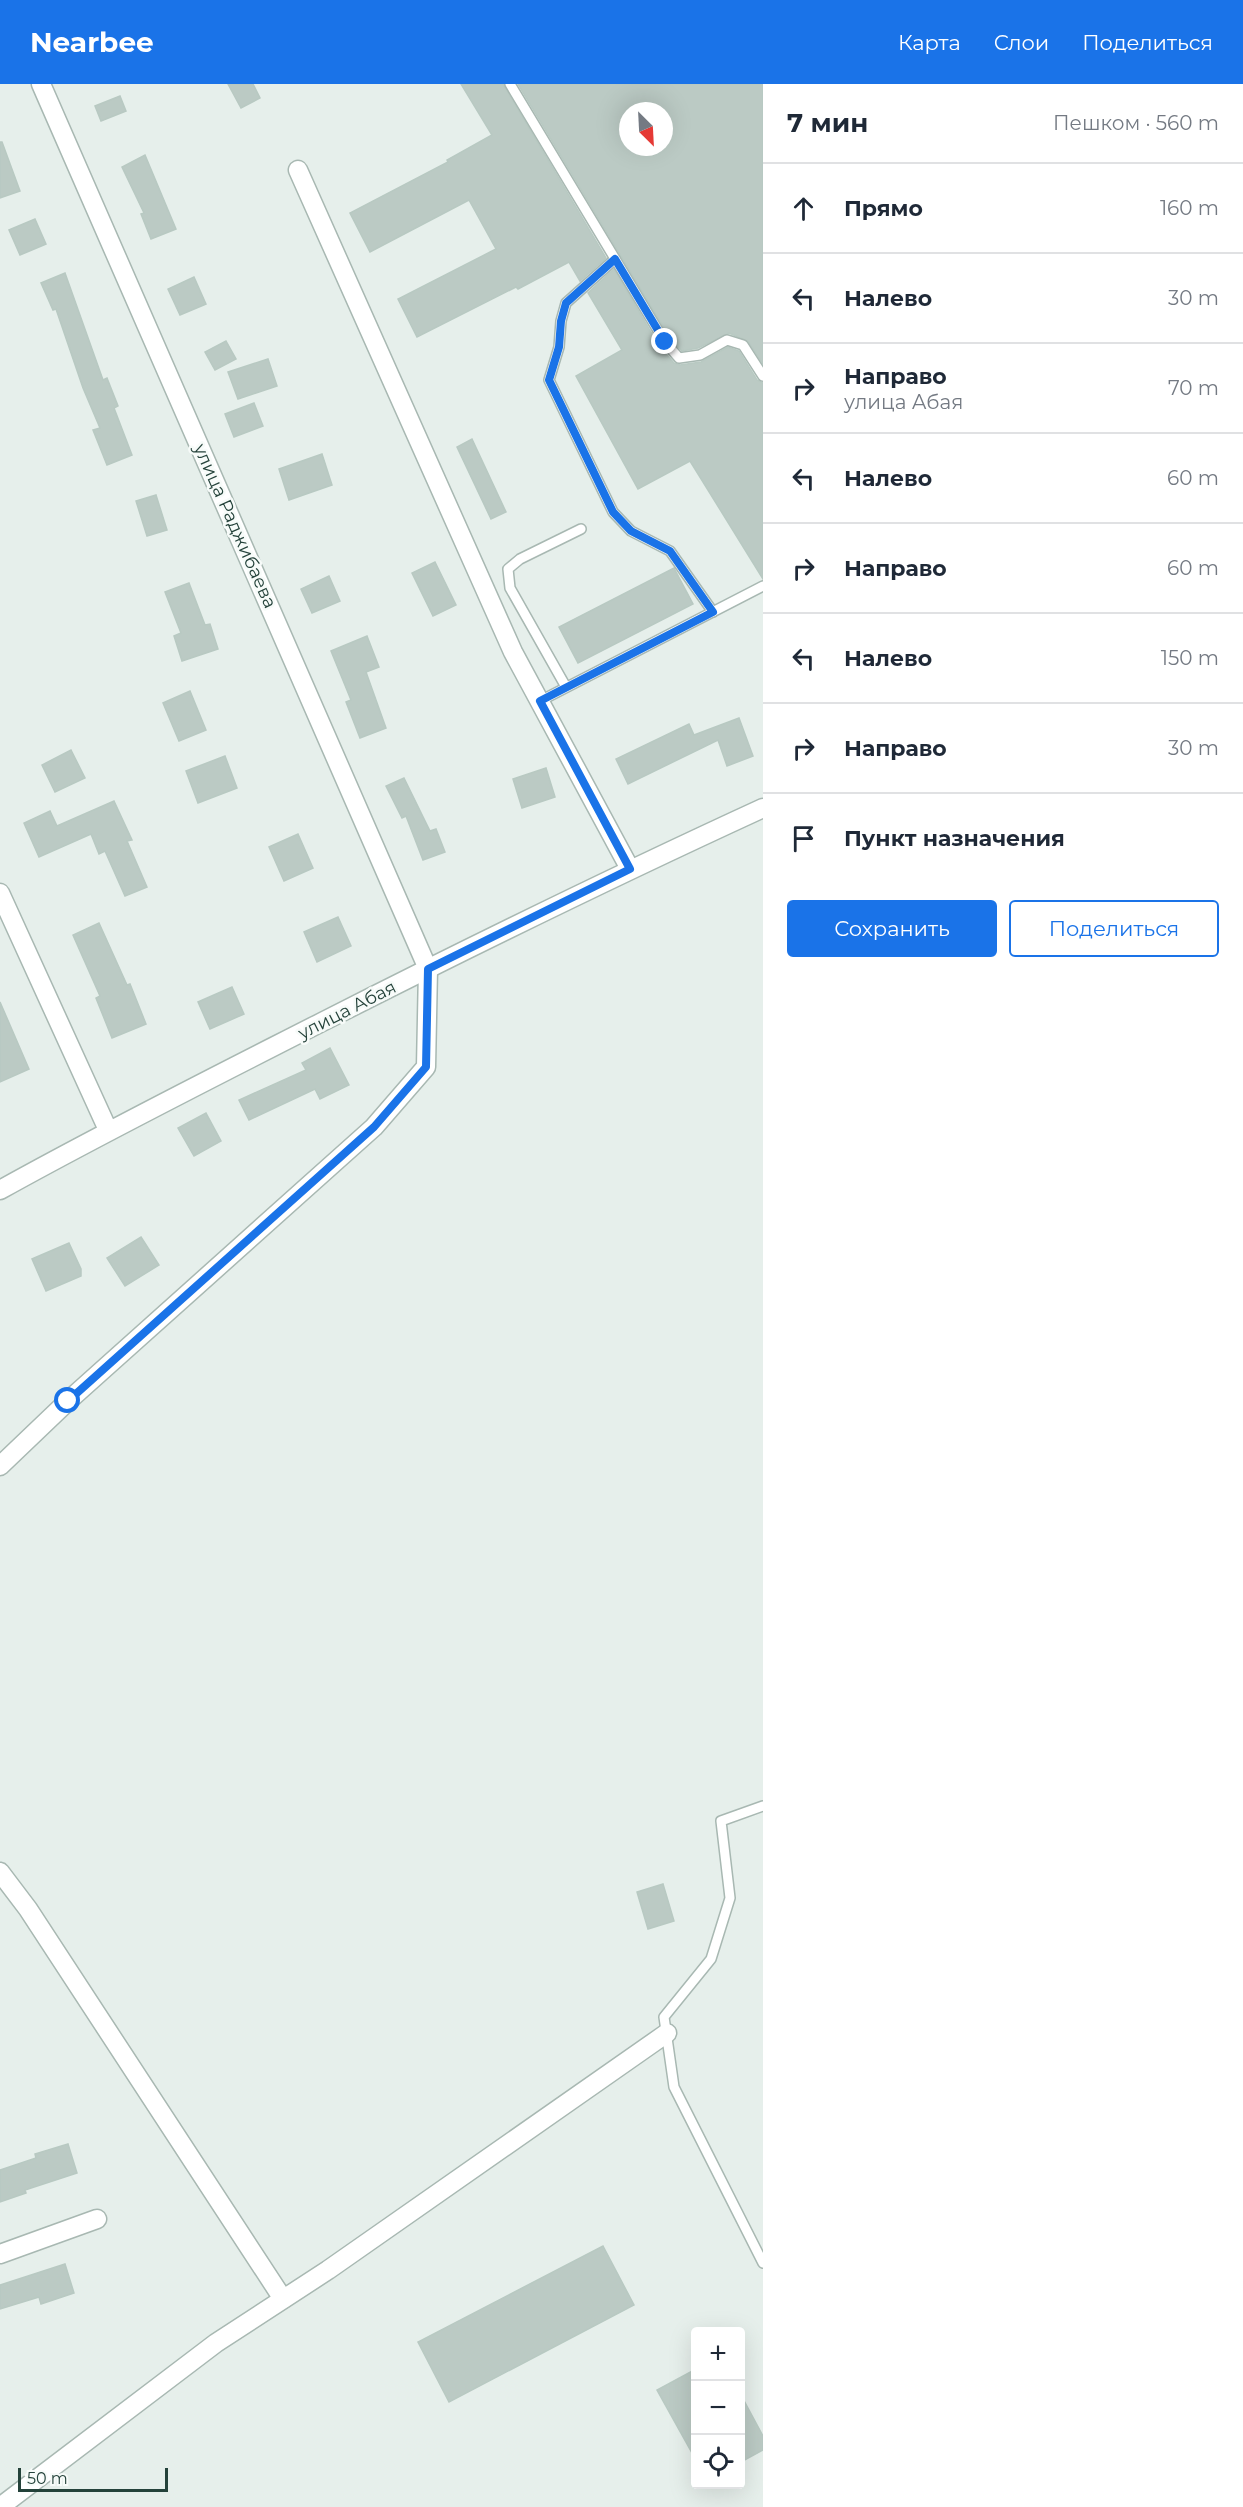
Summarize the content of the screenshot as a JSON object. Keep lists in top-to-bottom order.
{
  "streets": {
    "street": ["улица Раджибаева", "улица Абая"]
  },
  "crossings": [
    ["улица Раджибаева", "улица Абая"]
  ],
  "scale_bar": "50 m",
  "north": "bottom right",
  "page": {
    "header": "Nearbee",
    "nav": ["Карта", "Слои", "Поделиться"],
    "heading": ["7 мин", "Пешком · 560 m"],
    "list": [
      ["Прямо", "160 m"],
      ["Налево", "30 m"],
      ["Направо", "улица Абая", "70 m"],
      ["Налево", "60 m"],
      ["Направо", "60 m"],
      ["Налево", "150 m"],
      ["Направо", "30 m"],
      "Пункт назначения"
    ],
    "buttons": ["Сохранить", "Поделиться"],
    "map_buttons": ["+", "−"],
    "scale": "50 m"
  }
}
